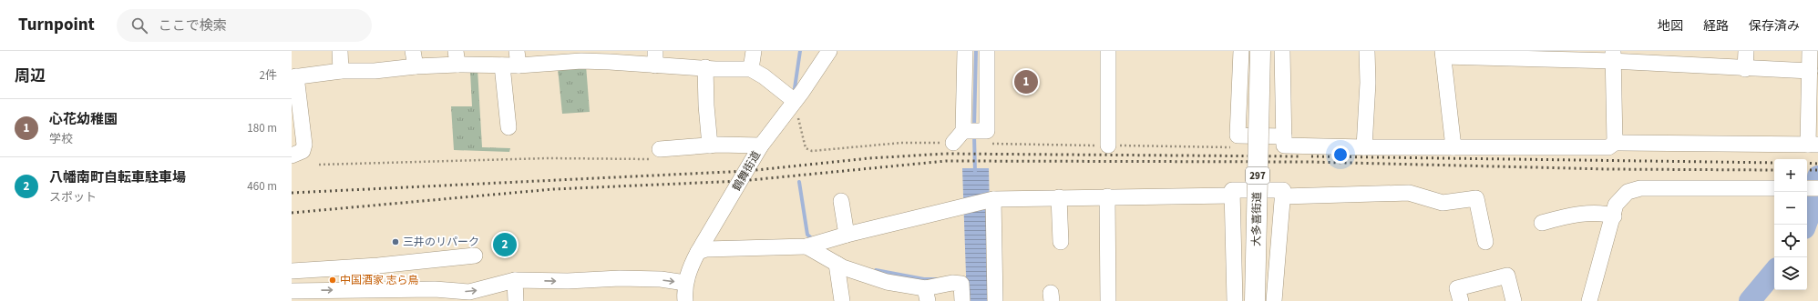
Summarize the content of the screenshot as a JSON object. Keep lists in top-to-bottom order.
{
  "streets": {
    "highway": ["297", "大多喜街道"],
    "street": ["鶴舞街道"]
  },
  "places": ["三井のリパーク", "中国酒家 志ら鳥"],
  "page": {
    "header": "Turnpoint",
    "search": "ここで検索",
    "nav": ["地図", "経路", "保存済み"],
    "heading": ["周辺", "2件"],
    "pins": ["1", "2"],
    "list": [
      {
        "mark": "1",
        "name": "心花幼稚園",
        "note": "学校",
        "value": "180 m"
      },
      {
        "mark": "2",
        "name": "八幡南町自転車駐車場",
        "note": "スポット",
        "value": "460 m"
      }
    ],
    "map_buttons": ["+", "−"]
  }
}
